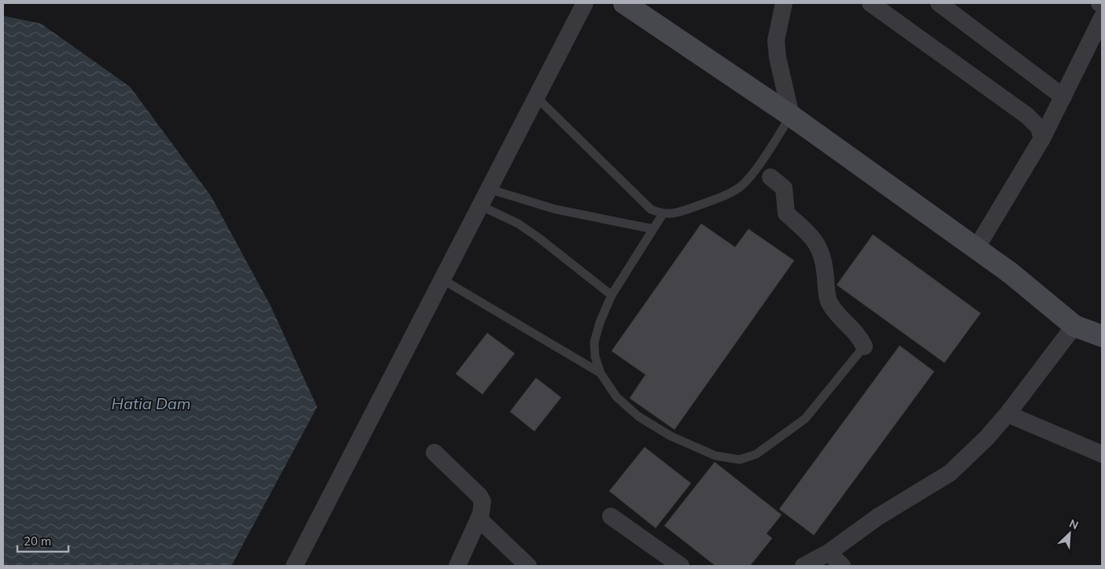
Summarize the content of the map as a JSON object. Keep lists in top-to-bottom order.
{
  "water": ["Hatia Dam"],
  "scale_bar": "20 m",
  "north": "top right"
}
